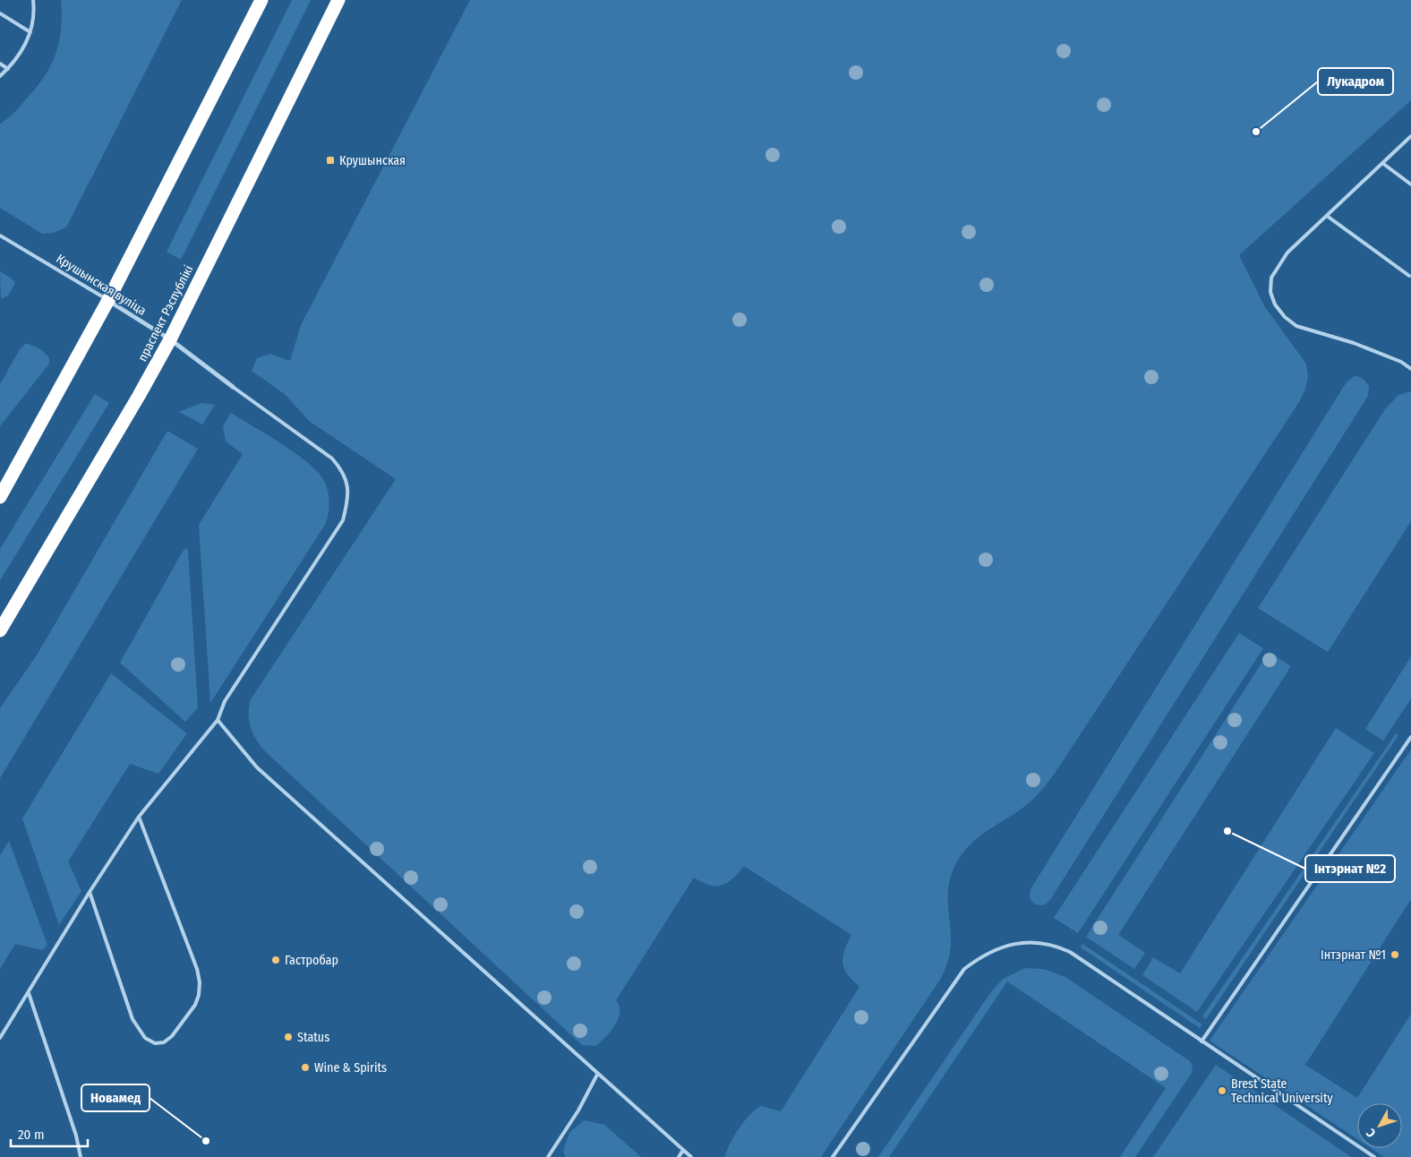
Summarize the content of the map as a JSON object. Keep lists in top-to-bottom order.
{
  "streets": {
    "highway": ["праспект Рэспублікі"],
    "street": ["Крушынская вуліца"]
  },
  "crossings": [
    ["Крушынская вуліца", "праспект Рэспублікі"]
  ],
  "places": {
    "other": [
      "Лукадром",
      "Інтэрнат №2",
      "Інтэрнат №1",
      "Гастробар",
      "Status",
      "Wine & Spirits",
      "Brest State Technical University",
      "Новамед"
    ],
    "transit": ["Крушынская"]
  },
  "scale_bar": "20 m",
  "north": "bottom left"
}
